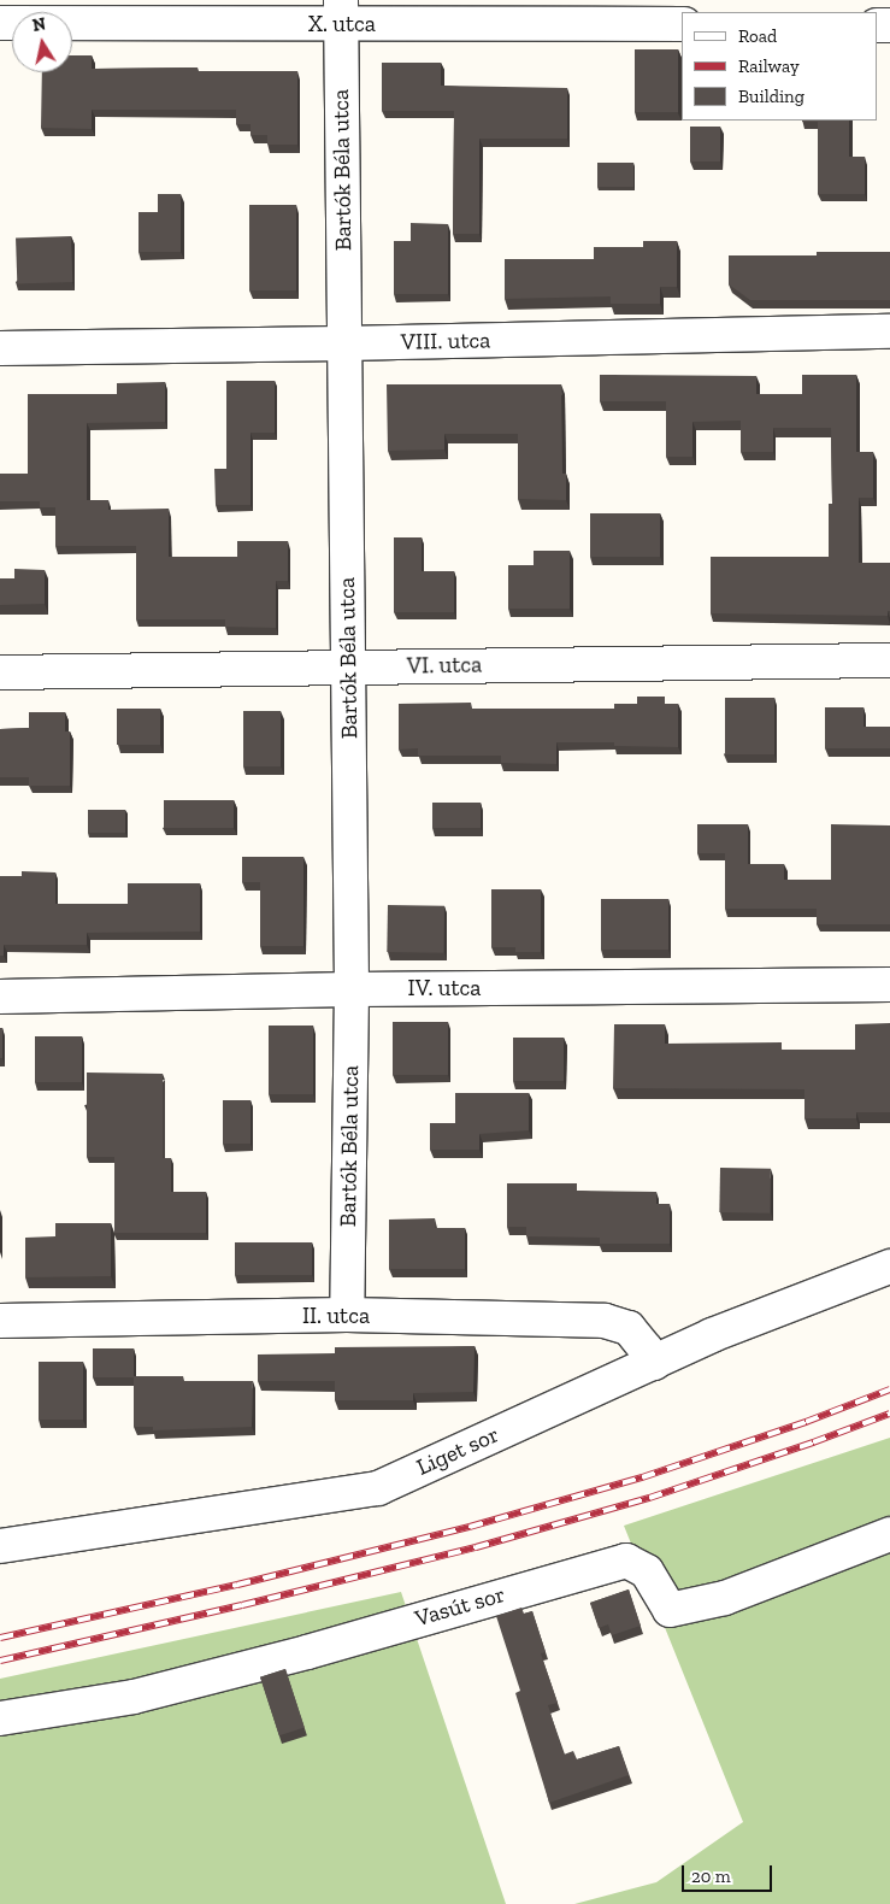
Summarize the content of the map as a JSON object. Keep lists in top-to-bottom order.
{
  "streets": {
    "street": [
      "X. utca",
      "Bartók Béla utca",
      "VIII. utca",
      "VI. utca",
      "IV. utca",
      "II. utca",
      "Liget sor",
      "Vasút sor"
    ]
  },
  "crossings": [
    ["X. utca", "Bartók Béla utca"],
    ["Bartók Béla utca", "VIII. utca"],
    ["Bartók Béla utca", "VI. utca"],
    ["Bartók Béla utca", "IV. utca"],
    ["Bartók Béla utca", "II. utca"],
    ["II. utca", "Liget sor"]
  ],
  "legend": ["Road", "Railway", "Building"],
  "scale_bar": "20 m",
  "north": "top"
}
